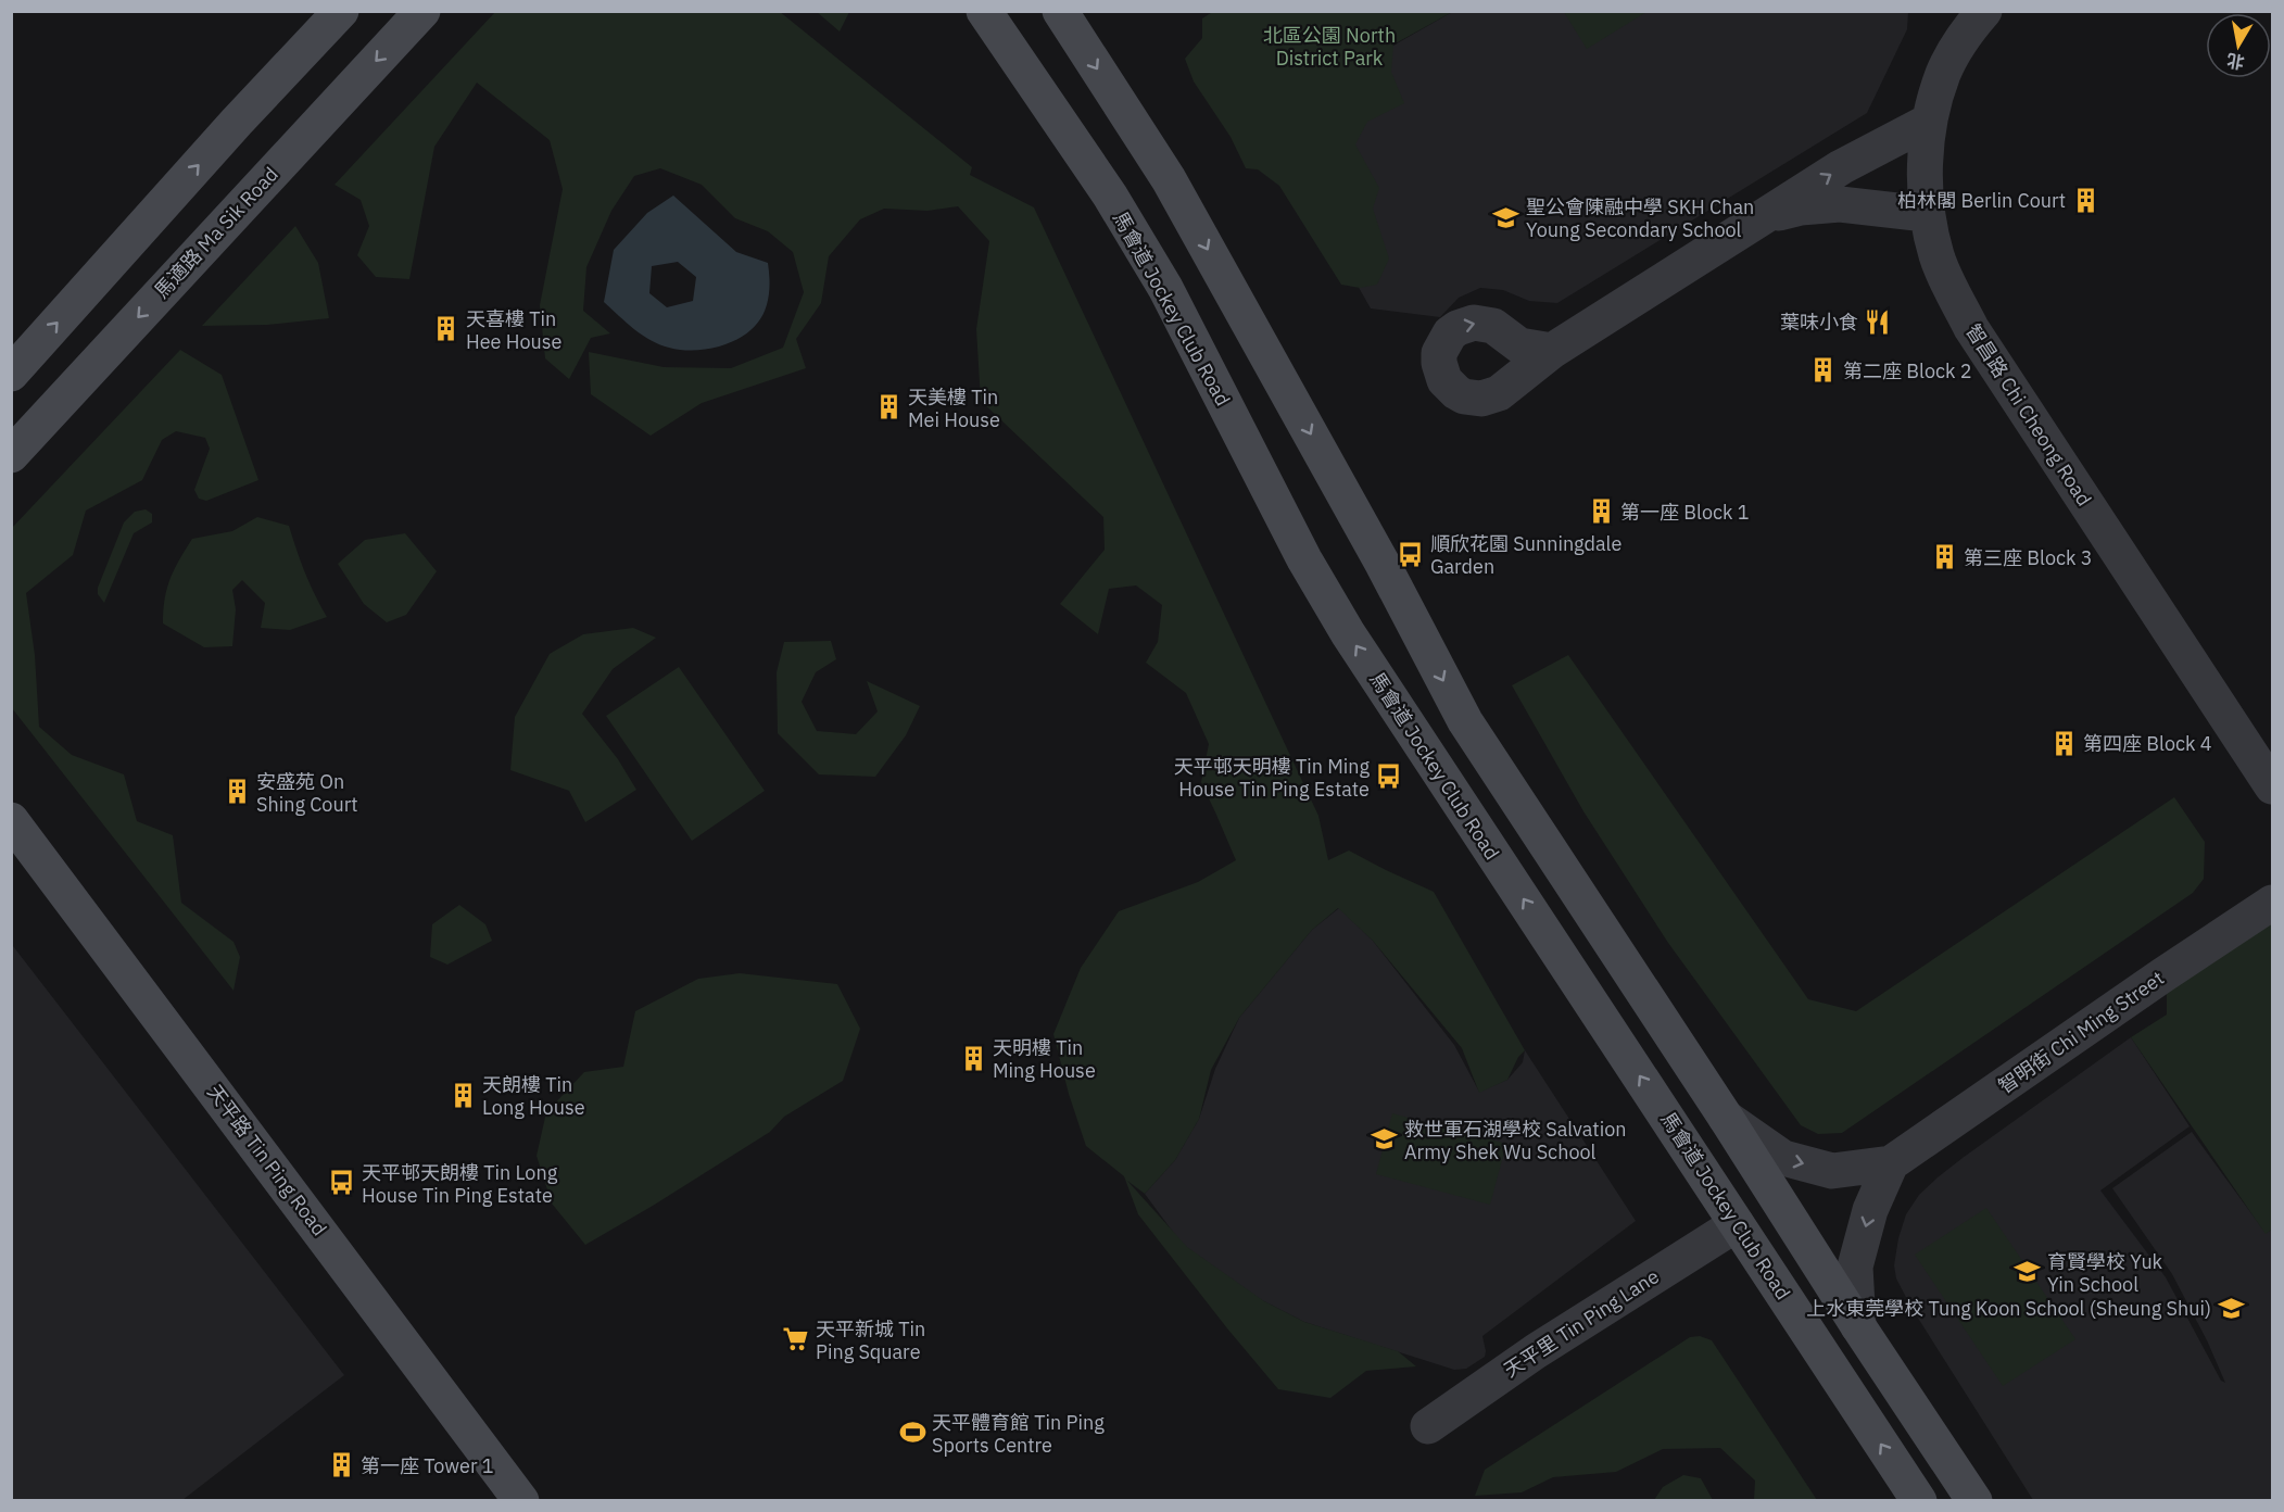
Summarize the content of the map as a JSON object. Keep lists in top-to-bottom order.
{
  "streets": {
    "main road": ["馬適路 Ma Sik Road", "馬會道 Jockey Club Road", "天平路 Tin Ping Road"],
    "street": ["智昌路 Chi Cheong Road", "智明街 Chi Ming Street", "天平里 Tin Ping Lane"]
  },
  "crossings": [
    ["馬會道 Jockey Club Road", "天平里 Tin Ping Lane"]
  ],
  "parks": ["北區公園 North District Park"],
  "places": {
    "building": [
      "柏林閣 Berlin Court",
      "天喜樓 Tin Hee House",
      "第二座 Block 2",
      "天美樓 Tin Mei House",
      "第一座 Block 1",
      "第三座 Block 3",
      "第四座 Block 4",
      "安盛苑 On Shing Court",
      "天明樓 Tin Ming House",
      "天朗樓 Tin Long House",
      "第一座 Tower 1"
    ],
    "school or university": [
      "聖公會陳融中學 SKH Chan Young Secondary School",
      "救世軍石湖學校 Salvation Army Shek Wu School",
      "育賢學校 Yuk Yin School",
      "上水東莞學校 Tung Koon School (Sheung Shui)"
    ],
    "restaurant": ["葉味小食"],
    "bus stop": ["順欣花園 Sunningdale Garden", "天平邨天明樓 Tin Ming House Tin Ping Estate", "天平邨天朗樓 Tin Long House Tin Ping Estate"],
    "supermarket": ["天平新城 Tin Ping Square"],
    "sports": ["天平體育館 Tin Ping Sports Centre"]
  },
  "north": "bottom"
}
